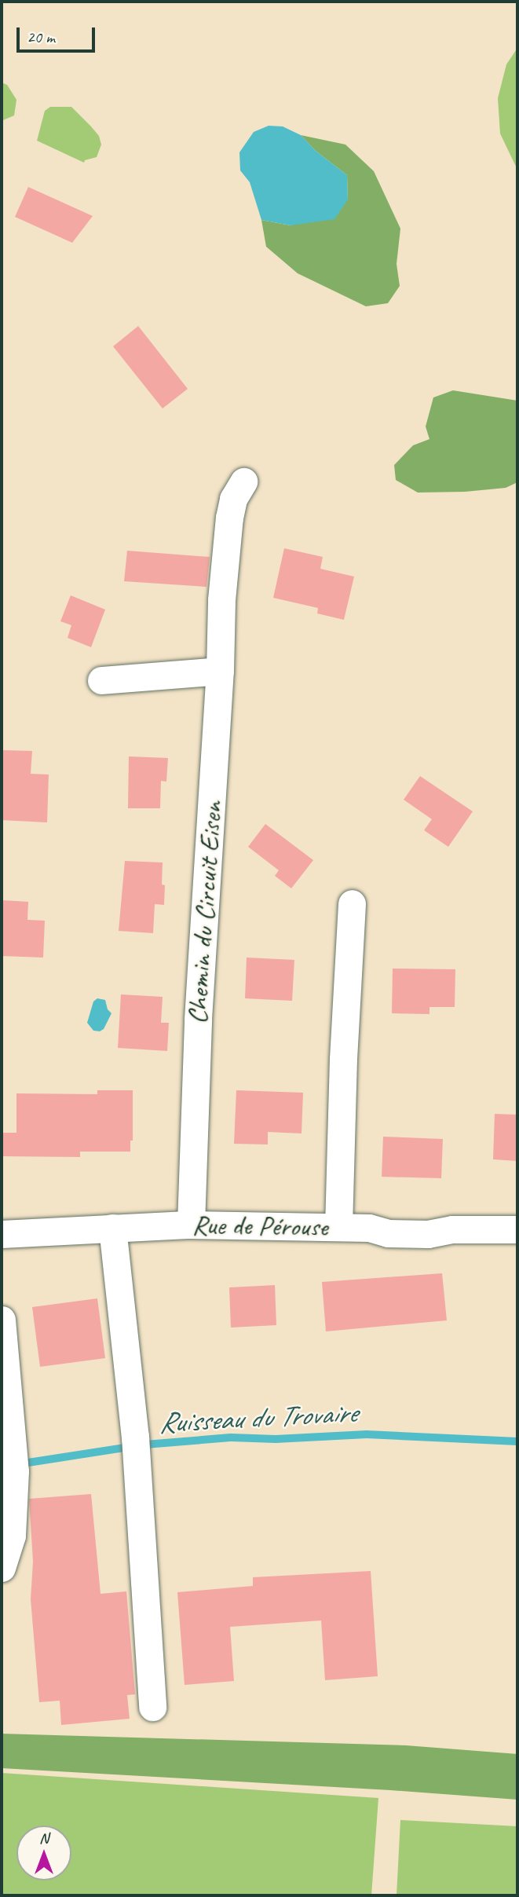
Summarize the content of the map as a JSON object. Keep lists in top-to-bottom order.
{
  "streets": {
    "street": ["Chemin du Circuit Eisen", "Rue de Pérouse"]
  },
  "crossings": [
    ["Chemin du Circuit Eisen", "Rue de Pérouse"]
  ],
  "water": ["Ruisseau du Trovaire"],
  "scale_bar": "20 m",
  "north": "top"
}
